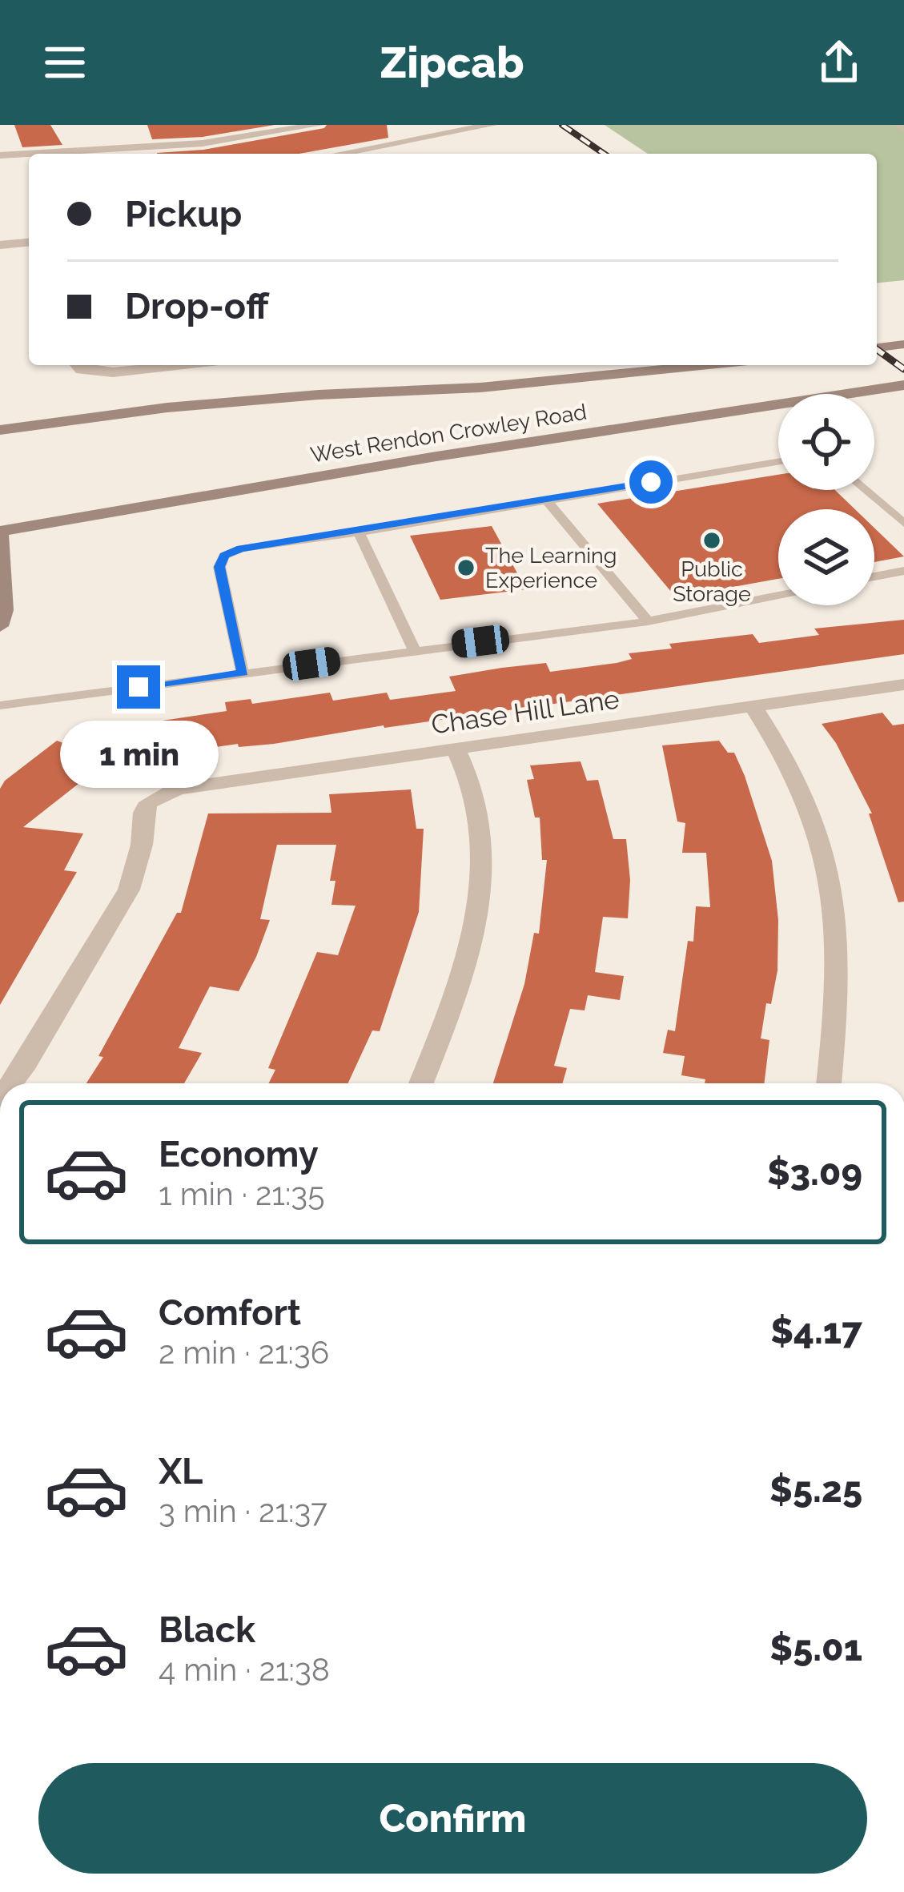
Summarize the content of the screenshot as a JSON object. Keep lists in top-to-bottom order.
{
  "streets": {
    "main road": ["West Rendon Crowley Road"],
    "street": ["Chase Hill Lane"]
  },
  "places": ["Public Storage", "The Learning Experience"],
  "page": {
    "header": "Zipcab",
    "banner": ["Pickup", "Drop-off"],
    "bubble": "1 min",
    "list": [
      {
        "name": "Economy",
        "note": "1 min · 21:35",
        "value": "$3.09"
      },
      {
        "name": "Comfort",
        "note": "2 min · 21:36",
        "value": "$4.17"
      },
      {
        "name": "XL",
        "note": "3 min · 21:37",
        "value": "$5.25"
      },
      {
        "name": "Black",
        "note": "4 min · 21:38",
        "value": "$5.01"
      }
    ],
    "buttons": "Confirm"
  }
}
